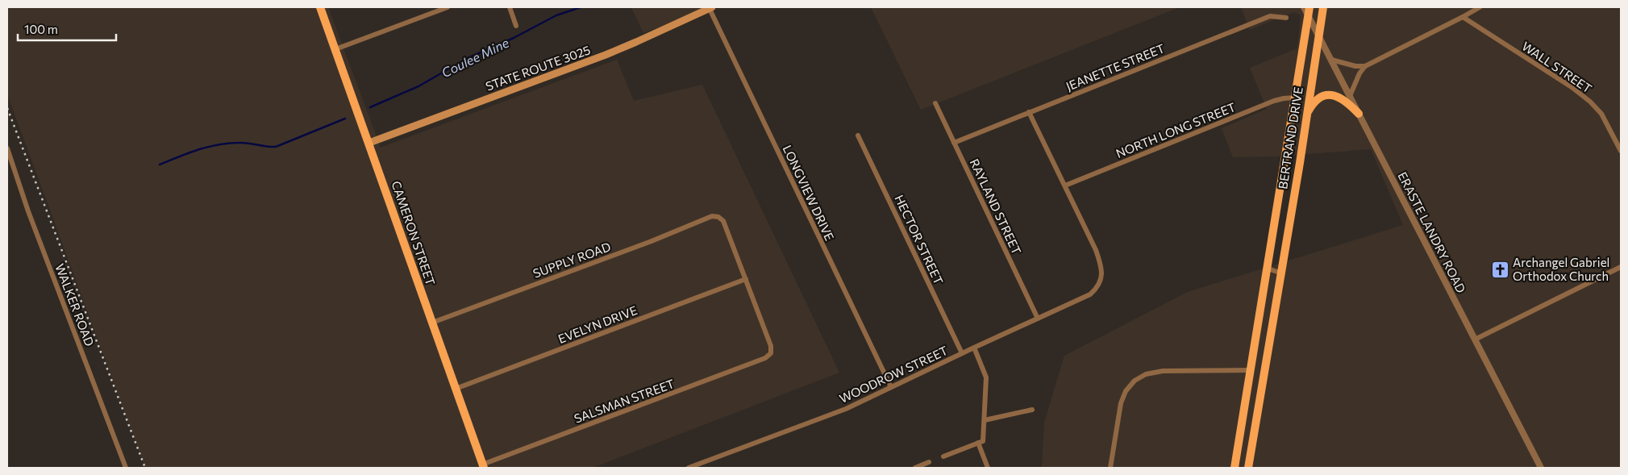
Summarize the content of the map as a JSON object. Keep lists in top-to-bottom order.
{
  "streets": {
    "main road": ["STATE ROUTE 3025", "BERTRAND DRIVE", "CAMERON STREET"],
    "street": [
      "JEANETTE STREET",
      "WALL STREET",
      "NORTH LONG STREET",
      "LONGVIEW DRIVE",
      "RAYLAND STREET",
      "ERASTE LANDRY ROAD",
      "HECTOR STREET",
      "SUPPLY ROAD",
      "WALKER ROAD",
      "EVELYN DRIVE",
      "WOODROW STREET",
      "SALSMAN STREET"
    ]
  },
  "crossings": [
    ["JEANETTE STREET", "RAYLAND STREET"],
    ["STATE ROUTE 3025", "LONGVIEW DRIVE"],
    ["STATE ROUTE 3025", "CAMERON STREET"],
    ["NORTH LONG STREET", "BERTRAND DRIVE"],
    ["NORTH LONG STREET", "WOODROW STREET"],
    ["BERTRAND DRIVE", "ERASTE LANDRY ROAD"],
    ["LONGVIEW DRIVE", "WOODROW STREET"],
    ["RAYLAND STREET", "WOODROW STREET"],
    ["CAMERON STREET", "SUPPLY ROAD"],
    ["CAMERON STREET", "EVELYN DRIVE"],
    ["CAMERON STREET", "SALSMAN STREET"],
    ["HECTOR STREET", "WOODROW STREET"],
    ["SUPPLY ROAD", "EVELYN DRIVE"],
    ["SUPPLY ROAD", "SALSMAN STREET"],
    ["EVELYN DRIVE", "SALSMAN STREET"]
  ],
  "water": ["Coulee Mine"],
  "places": {
    "church": ["Archangel Gabriel Orthodox Church"]
  },
  "scale_bar": "100 m"
}
